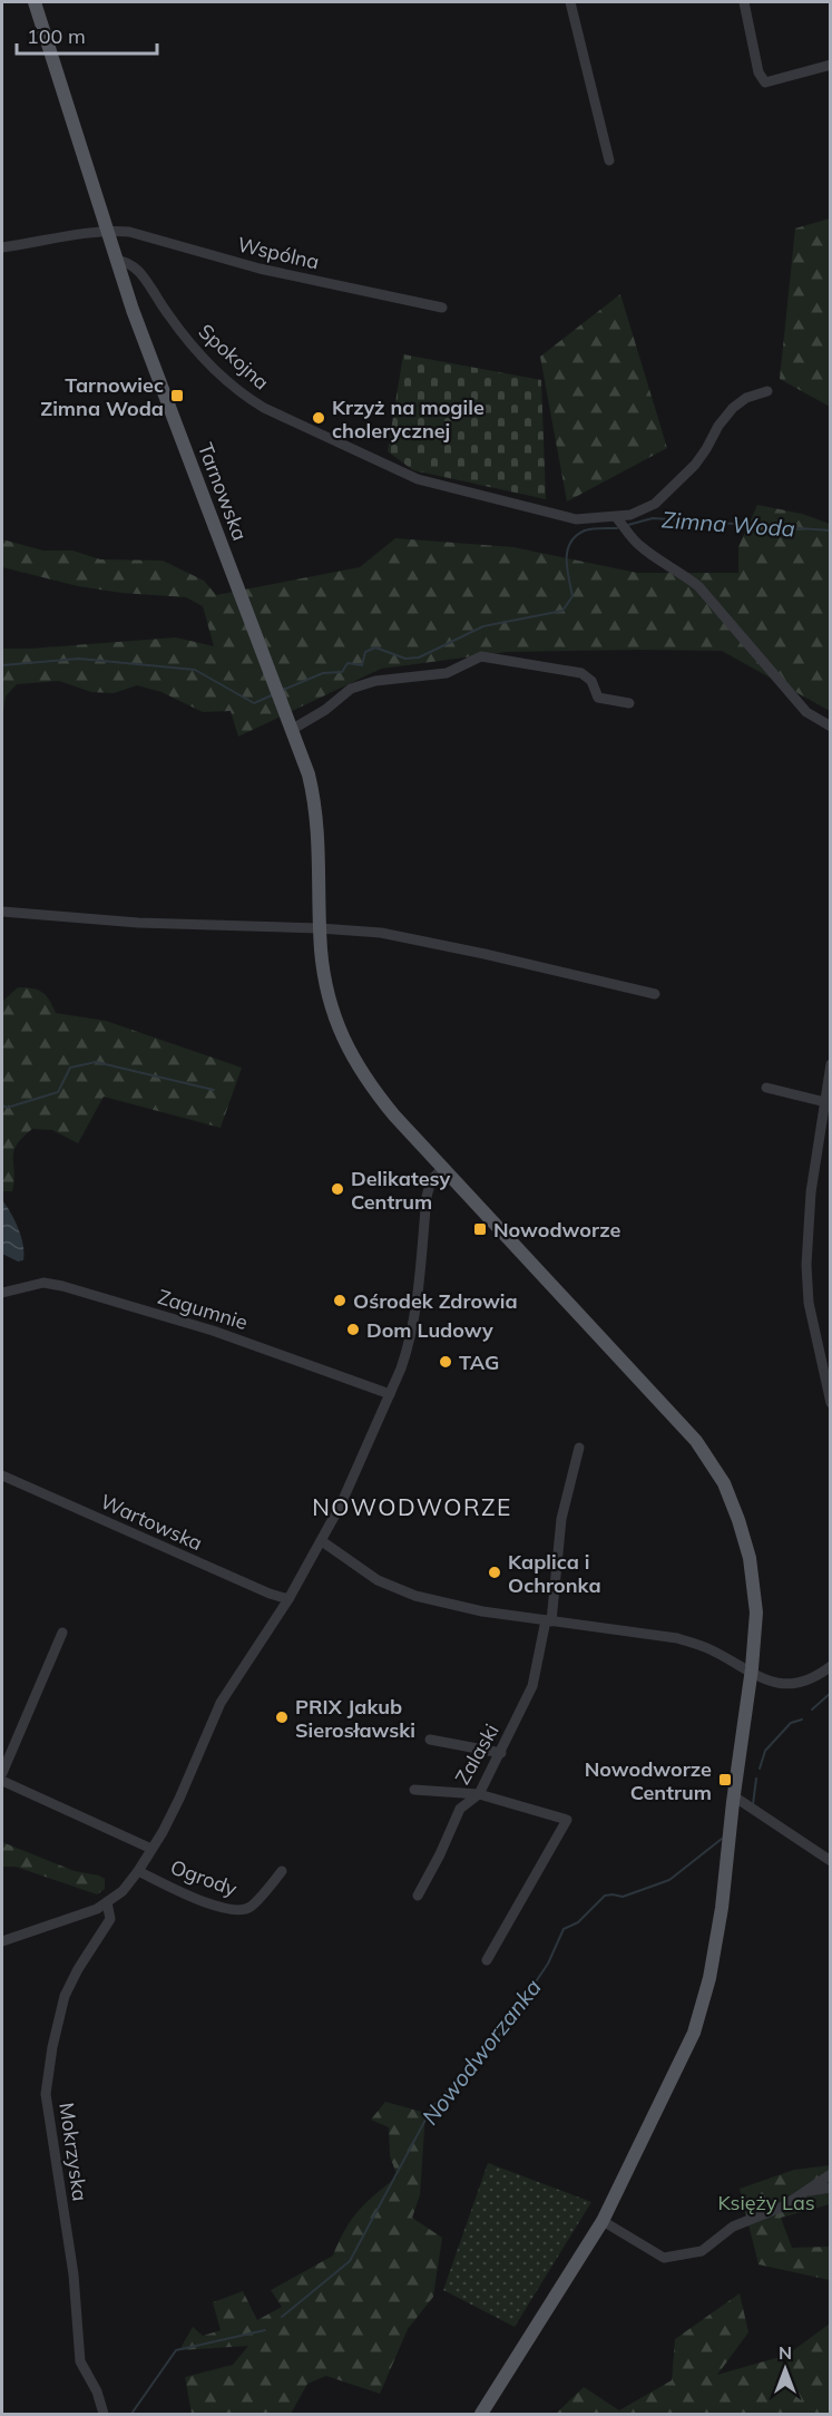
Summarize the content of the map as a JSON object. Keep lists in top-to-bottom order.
{
  "streets": {
    "main road": ["Tarnowska"],
    "street": [
      "Wspólna",
      "Spokojna",
      "Zagumnie",
      "Wartowska",
      "Zalaski",
      "Ogrody",
      "Mokrzyska"
    ]
  },
  "crossings": [
    ["Wspólna", "Tarnowska"],
    ["Spokojna", "Tarnowska"]
  ],
  "districts": ["NOWODWORZE"],
  "water": ["Zimna Woda", "Nowodworzanka"],
  "parks": ["Księży Las"],
  "places": {
    "transit": ["Tarnowiec Zimna Woda", "Nowodworze", "Nowodworze Centrum"],
    "other": [
      "Krzyż na mogile cholerycznej",
      "Delikatesy Centrum",
      "Ośrodek Zdrowia",
      "Dom Ludowy",
      "TAG",
      "Kaplica i Ochronka",
      "PRIX Jakub Sierosławski"
    ]
  },
  "scale_bar": "100 m",
  "north": "top"
}
